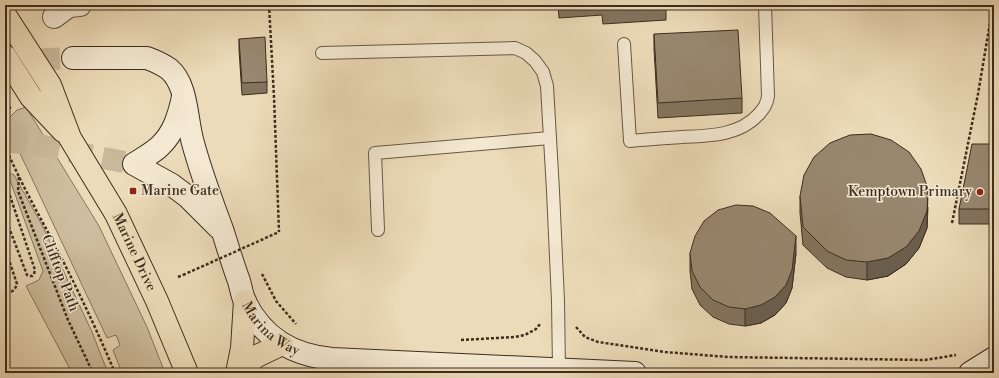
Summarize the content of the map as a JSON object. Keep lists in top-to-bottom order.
{
  "streets": {
    "main road": ["Marine Drive"],
    "street": ["Marina Way"],
    "path": ["Clifftop Path"]
  },
  "places": {
    "transit": ["Marine Gate"],
    "other": ["Kemptown Primary"]
  }
}
